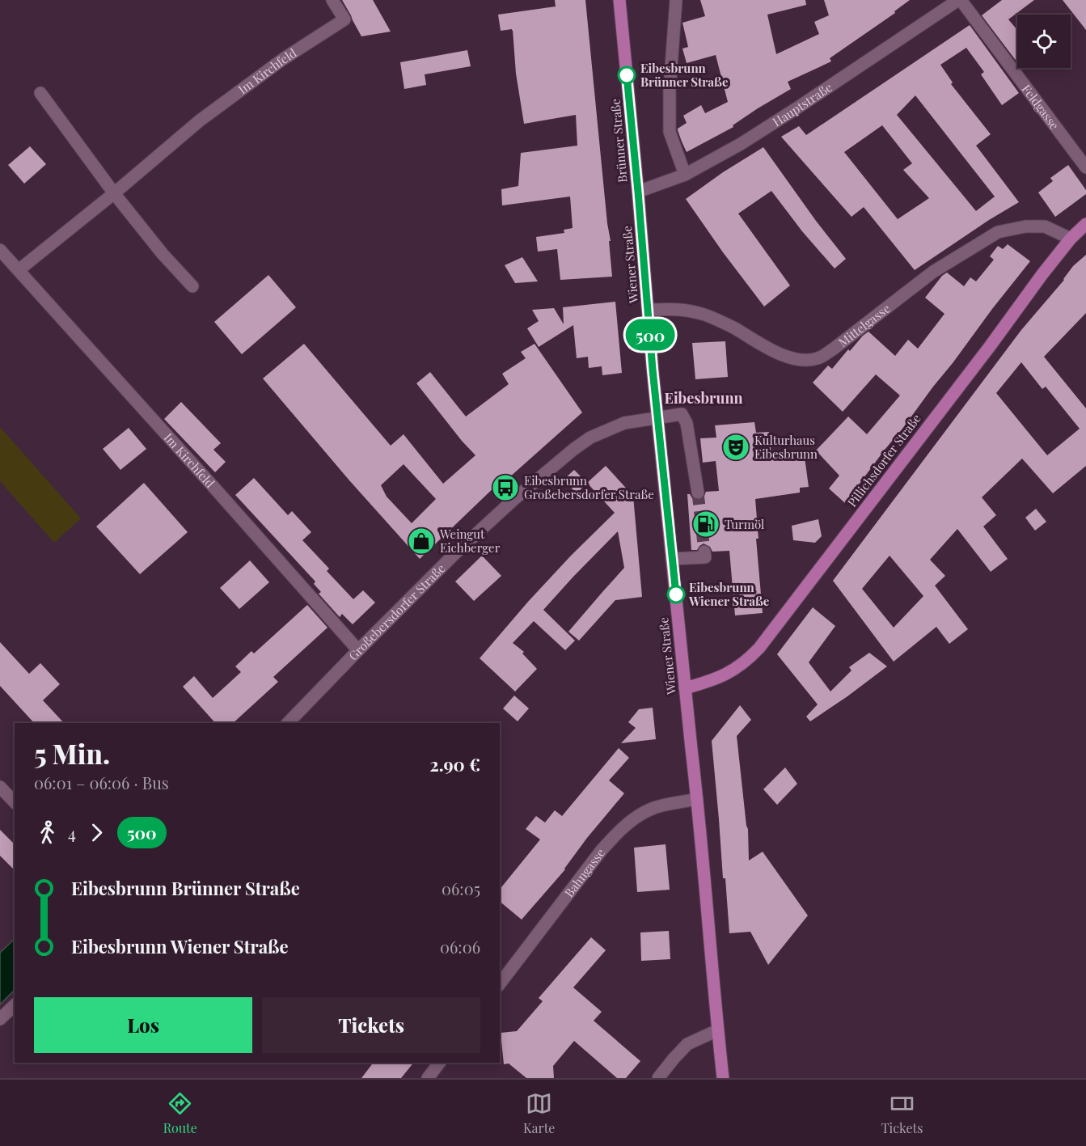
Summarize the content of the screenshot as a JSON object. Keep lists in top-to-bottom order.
{
  "streets": {
    "main road": ["Brünner Straße", "Wiener Straße", "Pillichsdorfer Straße"],
    "street": [
      "Im Kirchfeld",
      "Hauptstraße",
      "Feldgasse",
      "Mittelgasse",
      "Großebersdorfer Straße",
      "Bahngasse"
    ]
  },
  "crossings": [
    ["Im Kirchfeld", "Großebersdorfer Straße"],
    ["Hauptstraße", "Feldgasse"],
    ["Hauptstraße", "Brünner Straße"],
    ["Hauptstraße", "Wiener Straße"],
    ["Brünner Straße", "Wiener Straße"],
    ["Wiener Straße", "Mittelgasse"],
    ["Wiener Straße", "Pillichsdorfer Straße"],
    ["Wiener Straße", "Großebersdorfer Straße"],
    ["Wiener Straße", "Bahngasse"],
    ["Mittelgasse", "Pillichsdorfer Straße"]
  ],
  "districts": ["Eibesbrunn"],
  "places": {
    "other": ["Eibesbrunn Brünner Straße", "Eibesbrunn Wiener Straße"],
    "theatre": ["Kulturhaus Eibesbrunn"],
    "bus stop": ["Eibesbrunn Großebersdorfer Straße"],
    "fuel station": ["Turmöl"],
    "shop": ["Weingut Eichberger"]
  },
  "lines": ["bus line 500"],
  "page": {
    "on_map": "500",
    "heading": ["5 Min.", "06:01 – 06:06 · Bus", "2.90 €"],
    "legs": ["4", "500"],
    "list": [
      {
        "name": "Eibesbrunn Brünner Straße",
        "value": "06:05"
      },
      {
        "name": "Eibesbrunn Wiener Straße",
        "value": "06:06"
      }
    ],
    "buttons": ["Los", "Tickets"],
    "tabs": ["Route", "Karte", "Tickets"]
  }
}
